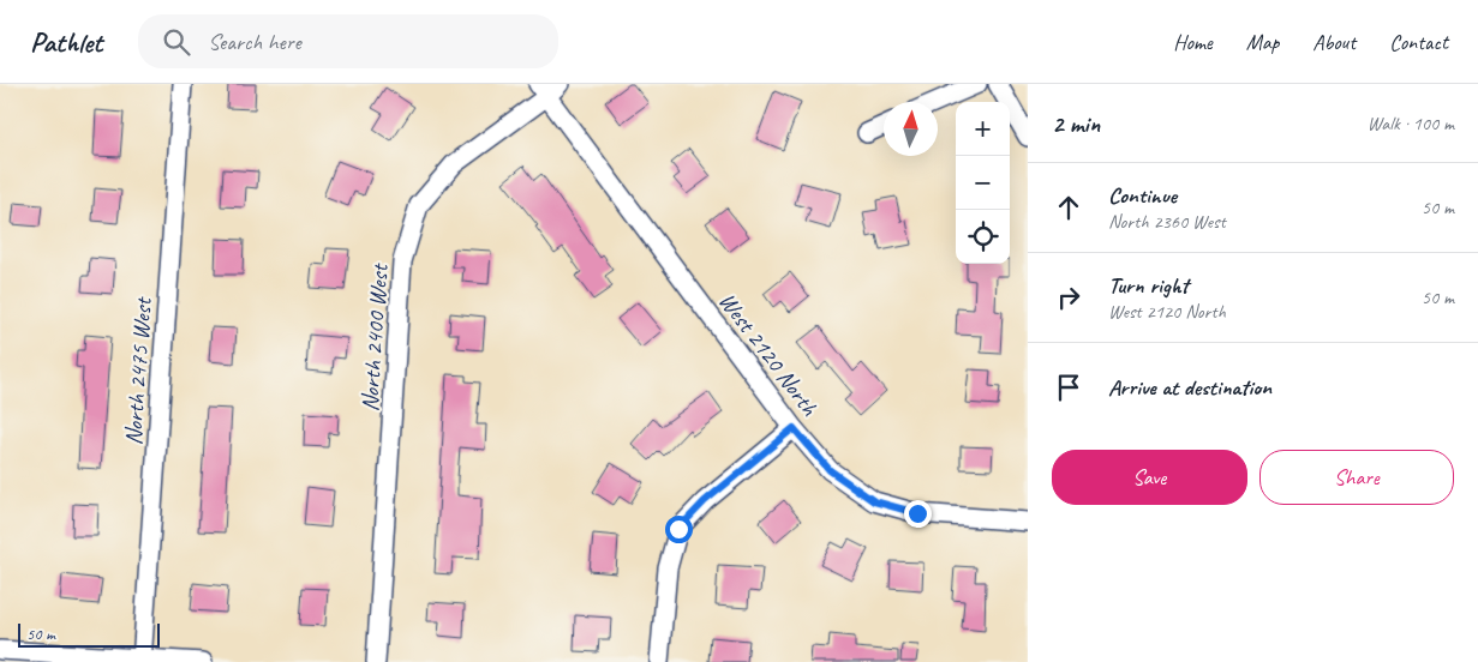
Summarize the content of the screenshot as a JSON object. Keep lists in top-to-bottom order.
{
  "streets": {
    "street": ["North 2400 West", "West 2120 North", "North 2475 West"]
  },
  "crossings": [
    ["North 2400 West", "West 2120 North"]
  ],
  "scale_bar": "50 m",
  "north": "top",
  "page": {
    "header": "Pathlet",
    "search": "Search here",
    "nav": [
      "Home",
      "Map",
      "About",
      "Contact"
    ],
    "heading": ["2 min", "Walk · 100 m"],
    "map_buttons": ["+", "−"],
    "list": [
      ["Continue", "North 2360 West", "50 m"],
      ["Turn right", "West 2120 North", "50 m"],
      "Arrive at destination"
    ],
    "buttons": ["Save", "Share"],
    "scale": "50 m"
  }
}
